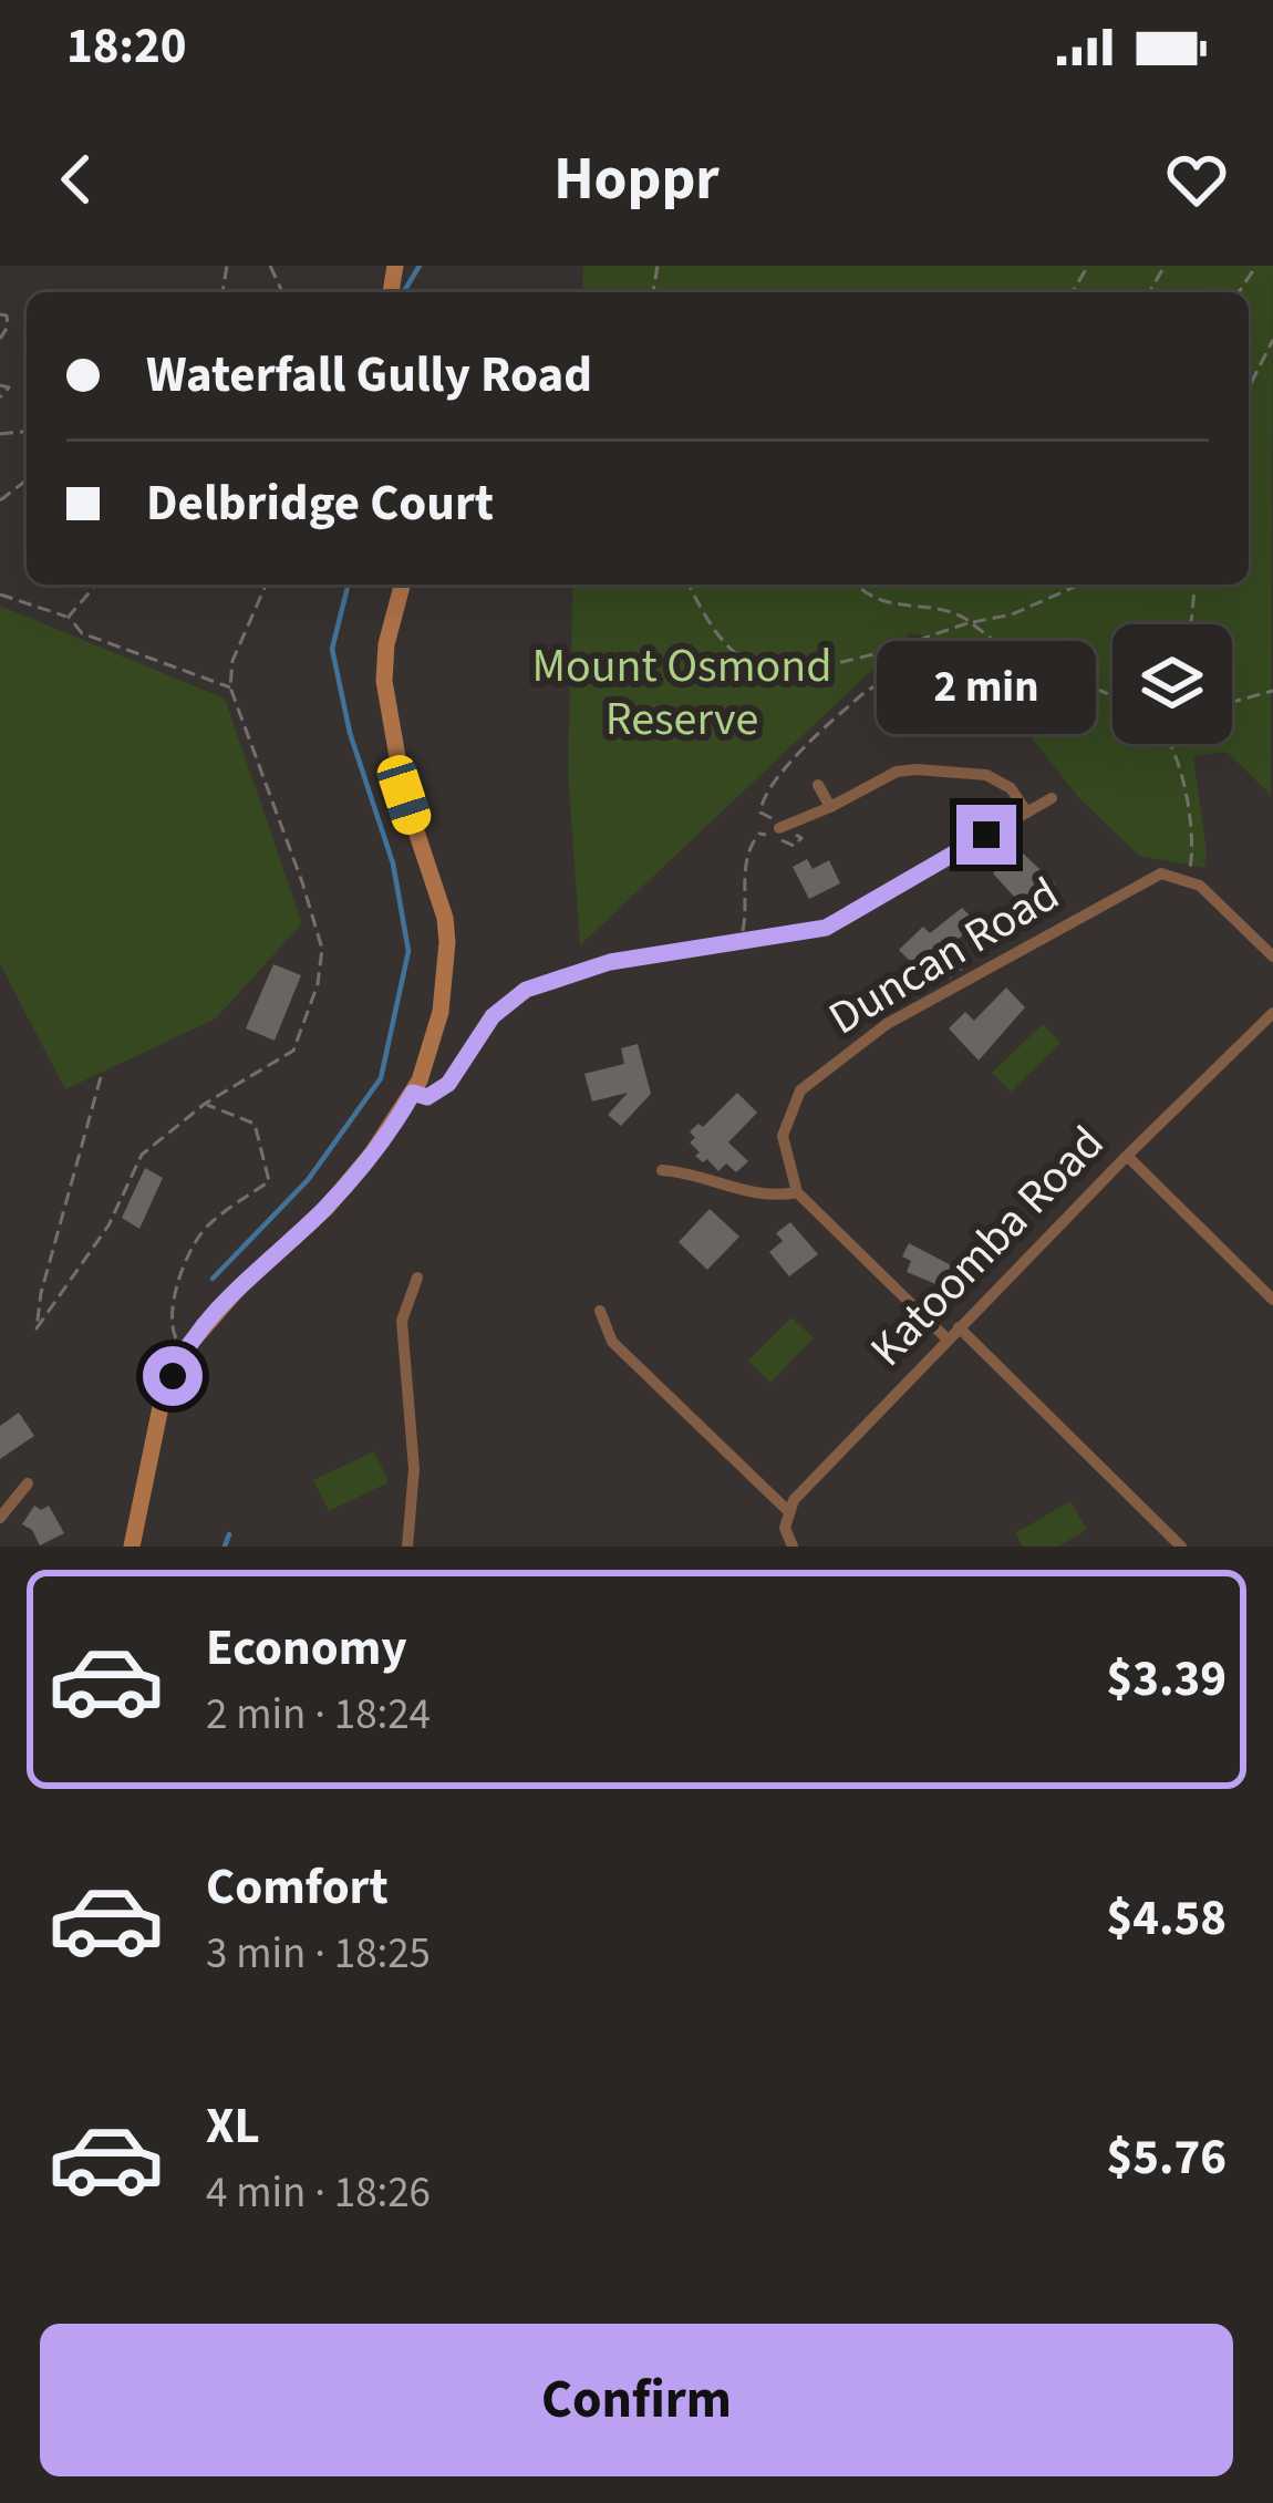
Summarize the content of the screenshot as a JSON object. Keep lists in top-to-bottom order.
{
  "streets": {
    "street": ["Duncan Road", "Katoomba Road"]
  },
  "parks": ["Mount Osmond Reserve"],
  "page": {
    "status": "18:20",
    "header": "Hoppr",
    "banner": ["Waterfall Gully Road", "Delbridge Court"],
    "bubble": "2 min",
    "list": [
      {
        "name": "Economy",
        "note": "2 min · 18:24",
        "value": "$3.39"
      },
      {
        "name": "Comfort",
        "note": "3 min · 18:25",
        "value": "$4.58"
      },
      {
        "name": "XL",
        "note": "4 min · 18:26",
        "value": "$5.76"
      }
    ],
    "buttons": "Confirm"
  }
}
